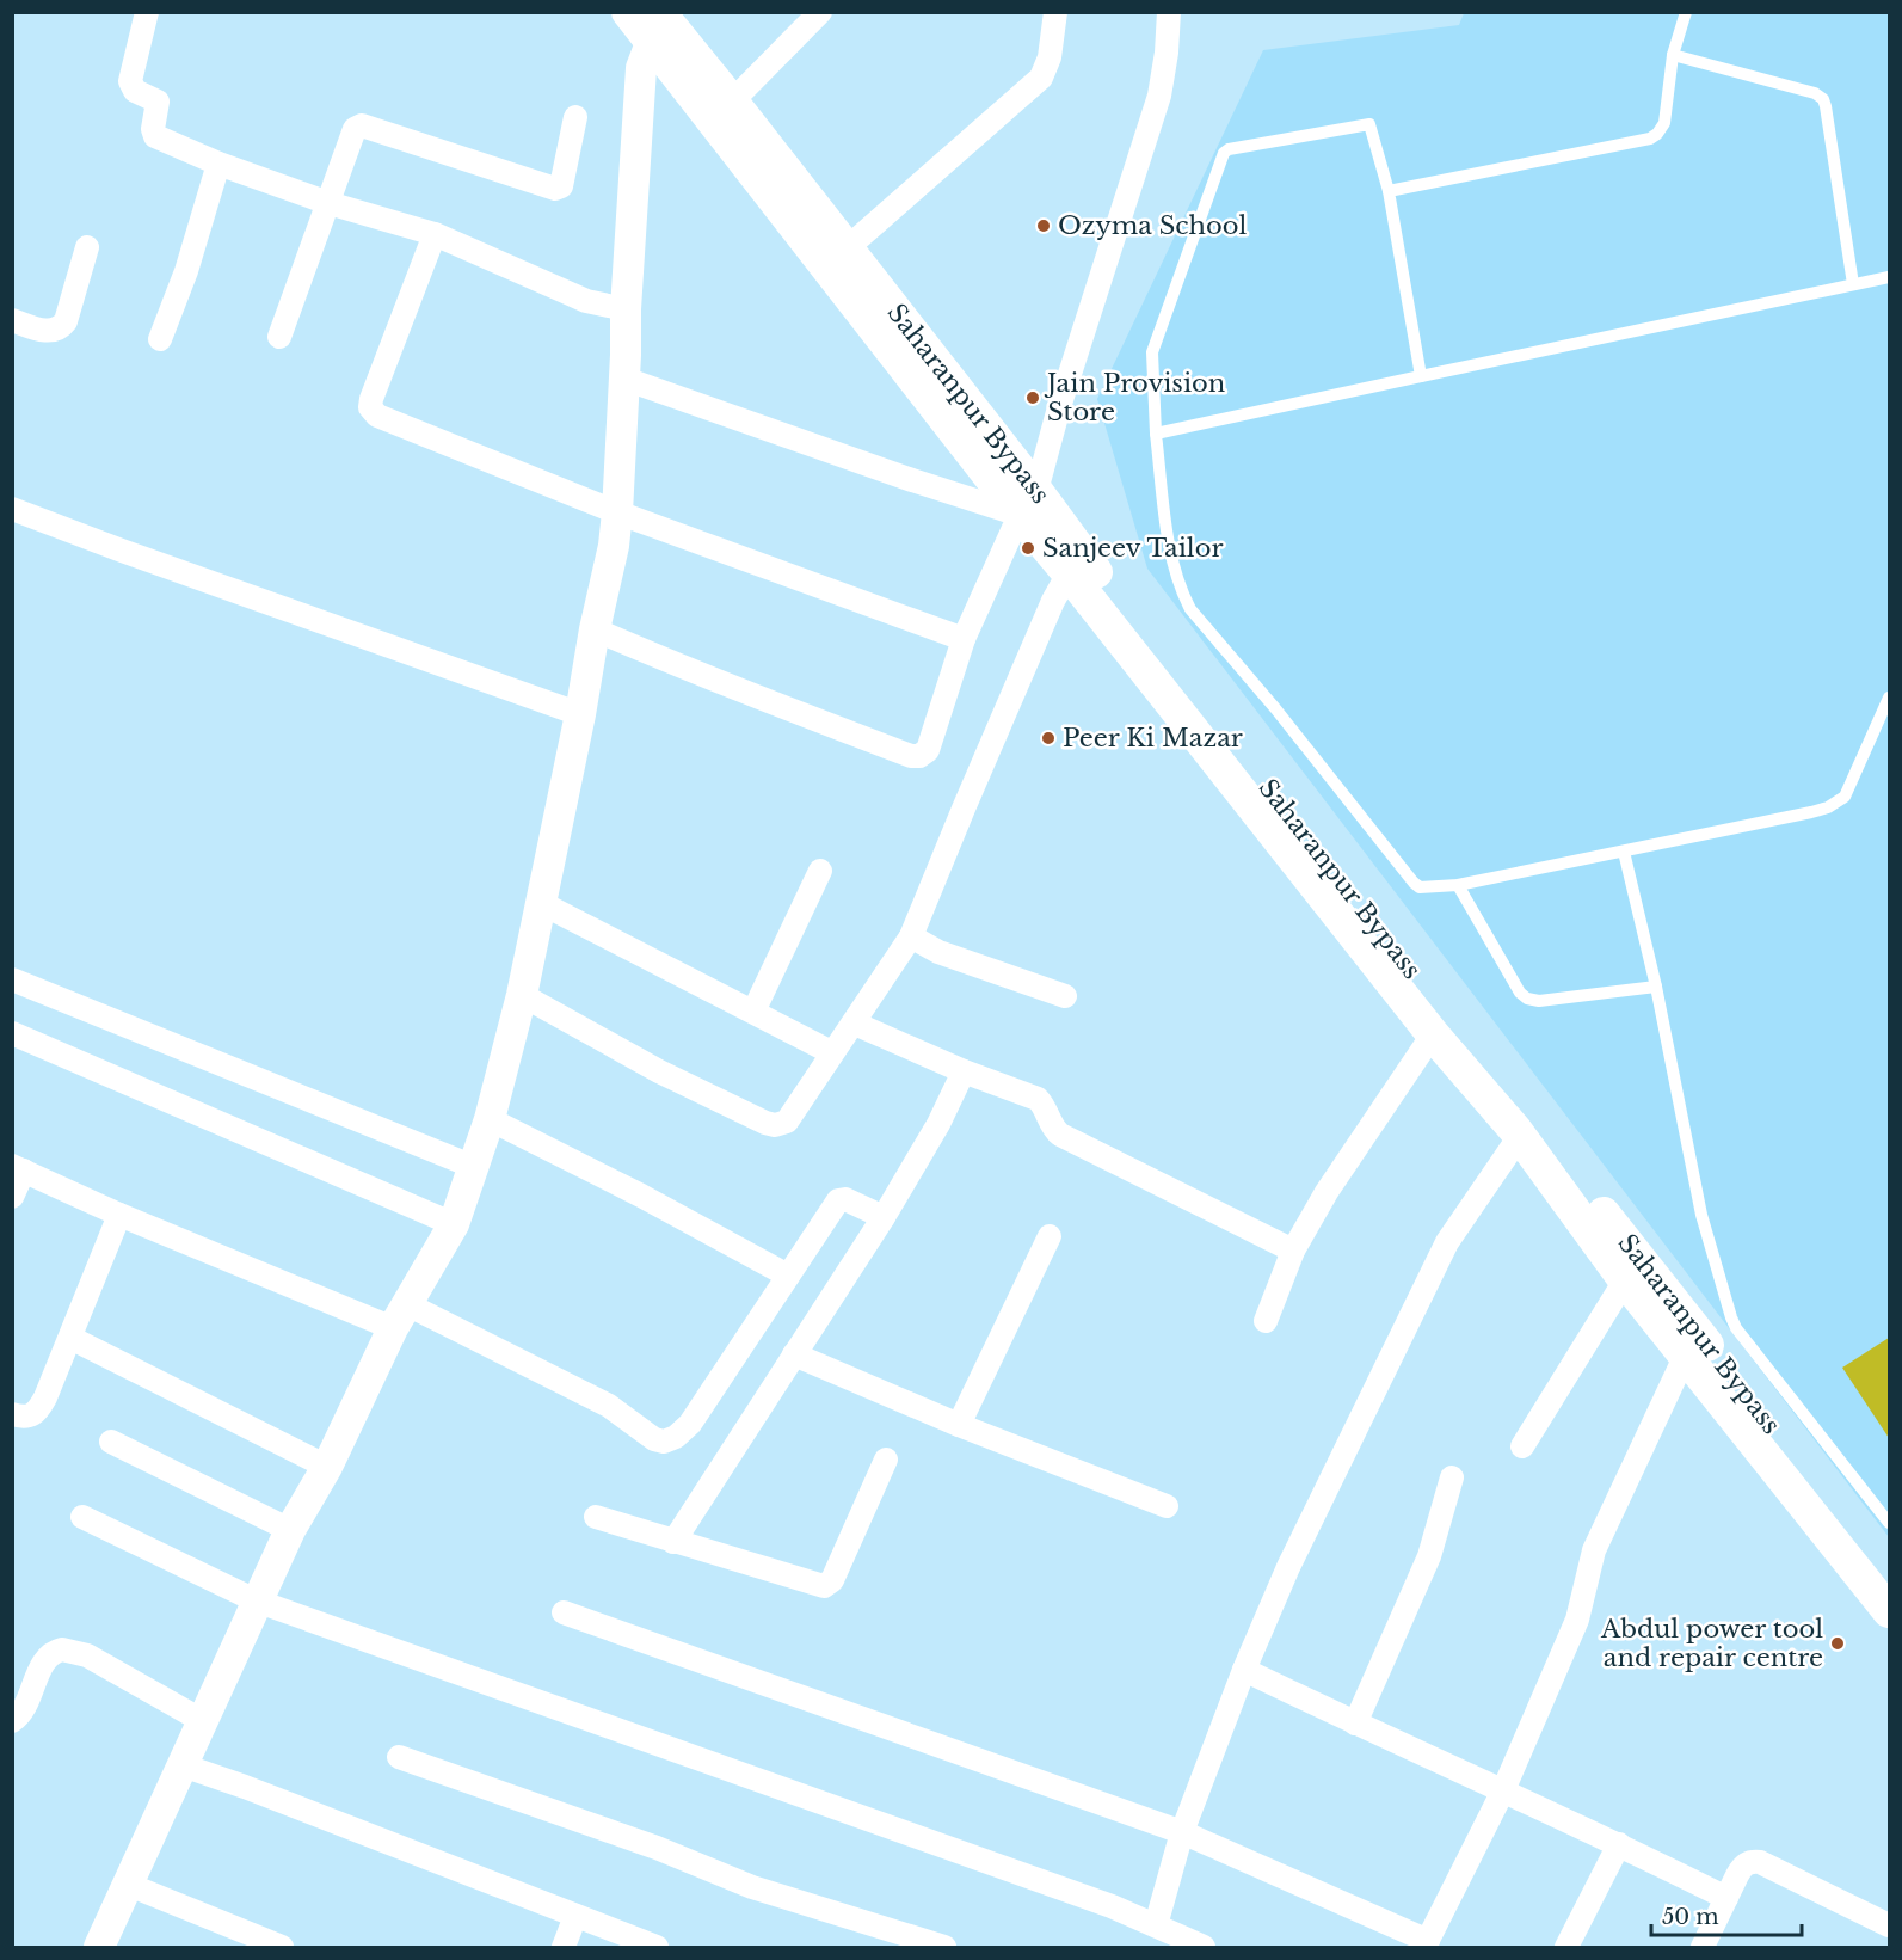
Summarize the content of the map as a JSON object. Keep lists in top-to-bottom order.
{
  "streets": {
    "main road": ["Saharanpur Bypass"]
  },
  "places": [
    "Ozyma School",
    "Jain Provision Store",
    "Sanjeev Tailor",
    "Peer Ki Mazar",
    "Abdul power tool and repair centre"
  ],
  "scale_bar": "50 m"
}
